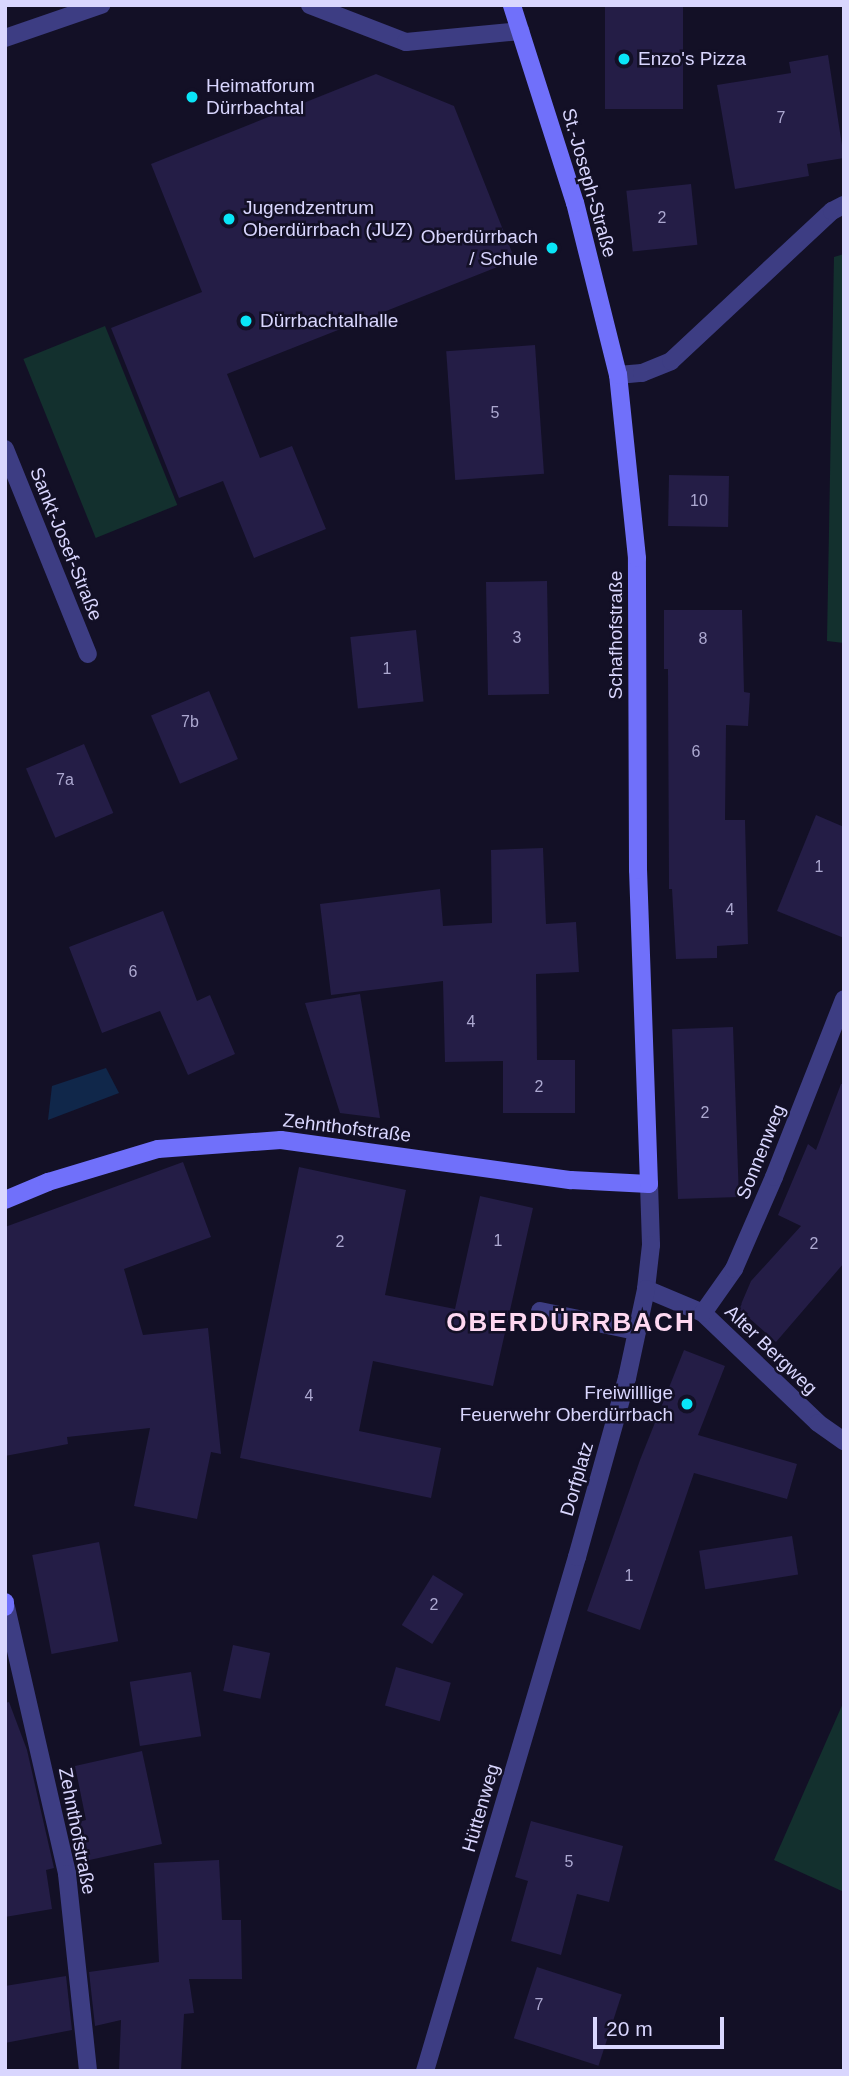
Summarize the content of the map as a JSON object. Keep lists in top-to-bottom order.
{
  "streets": {
    "street": [
      "St.-Joseph-Straße",
      "Sankt-Josef-Straße",
      "Schafhofstraße",
      "Zehnthofstraße",
      "Sonnenweg",
      "Alter Bergweg",
      "Dorfplatz",
      "Hüttenweg"
    ]
  },
  "crossings": [
    ["St.-Joseph-Straße", "Schafhofstraße"],
    ["Schafhofstraße", "Zehnthofstraße"],
    ["Sonnenweg", "Alter Bergweg"],
    ["Alter Bergweg", "Dorfplatz"],
    ["Dorfplatz", "Hüttenweg"]
  ],
  "districts": ["OBERDÜRRBACH"],
  "places": [
    "Enzo's Pizza",
    "Heimatforum Dürrbachtal",
    "Jugendzentrum Oberdürrbach (JUZ)",
    "Oberdürrbach / Schule",
    "Dürrbachtalhalle",
    "Freiwilllige Feuerwehr Oberdürrbach"
  ],
  "house_numbers": [
    "7",
    "2",
    "5",
    "10",
    "3",
    "8",
    "1",
    "7b",
    "6",
    "7a",
    "1",
    "4",
    "6",
    "4",
    "2",
    "2",
    "1",
    "2",
    "2",
    "4",
    "1",
    "2",
    "5",
    "7"
  ],
  "scale_bar": "20 m"
}
